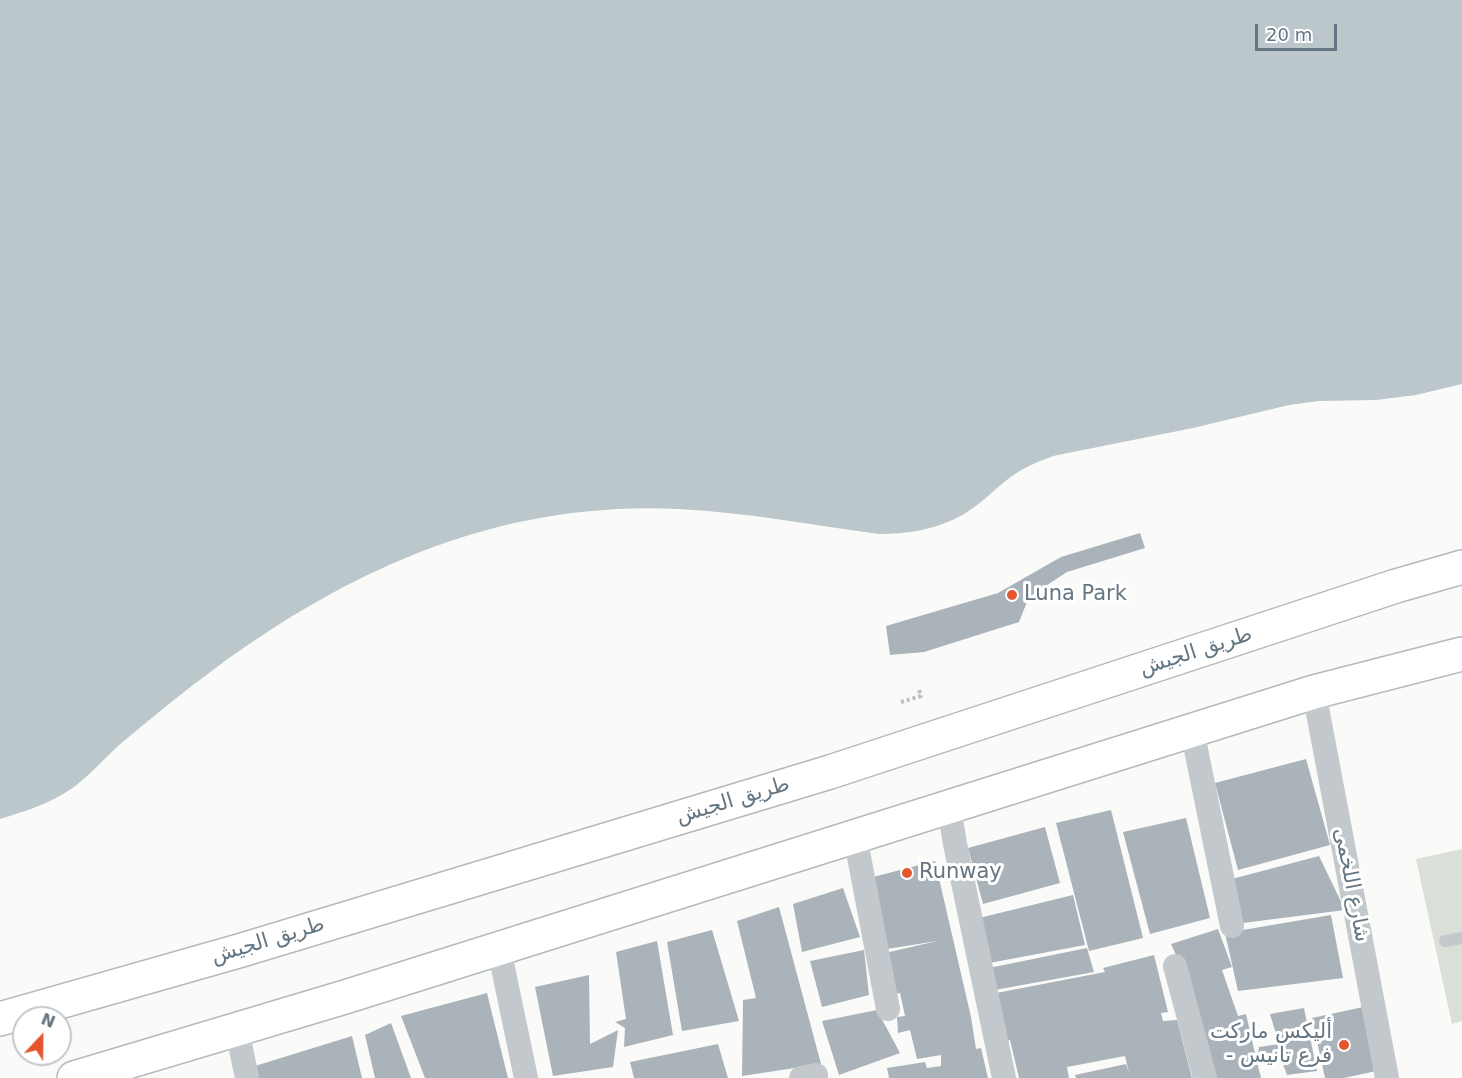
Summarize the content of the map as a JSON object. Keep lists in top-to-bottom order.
{
  "streets": {
    "highway": ["طريق الجيش"],
    "street": ["شارع اللخمى"]
  },
  "places": ["Luna Park", "Runway", "أليكس ماركت - فرع تانيس"],
  "scale_bar": "20 m",
  "north": "top"
}
